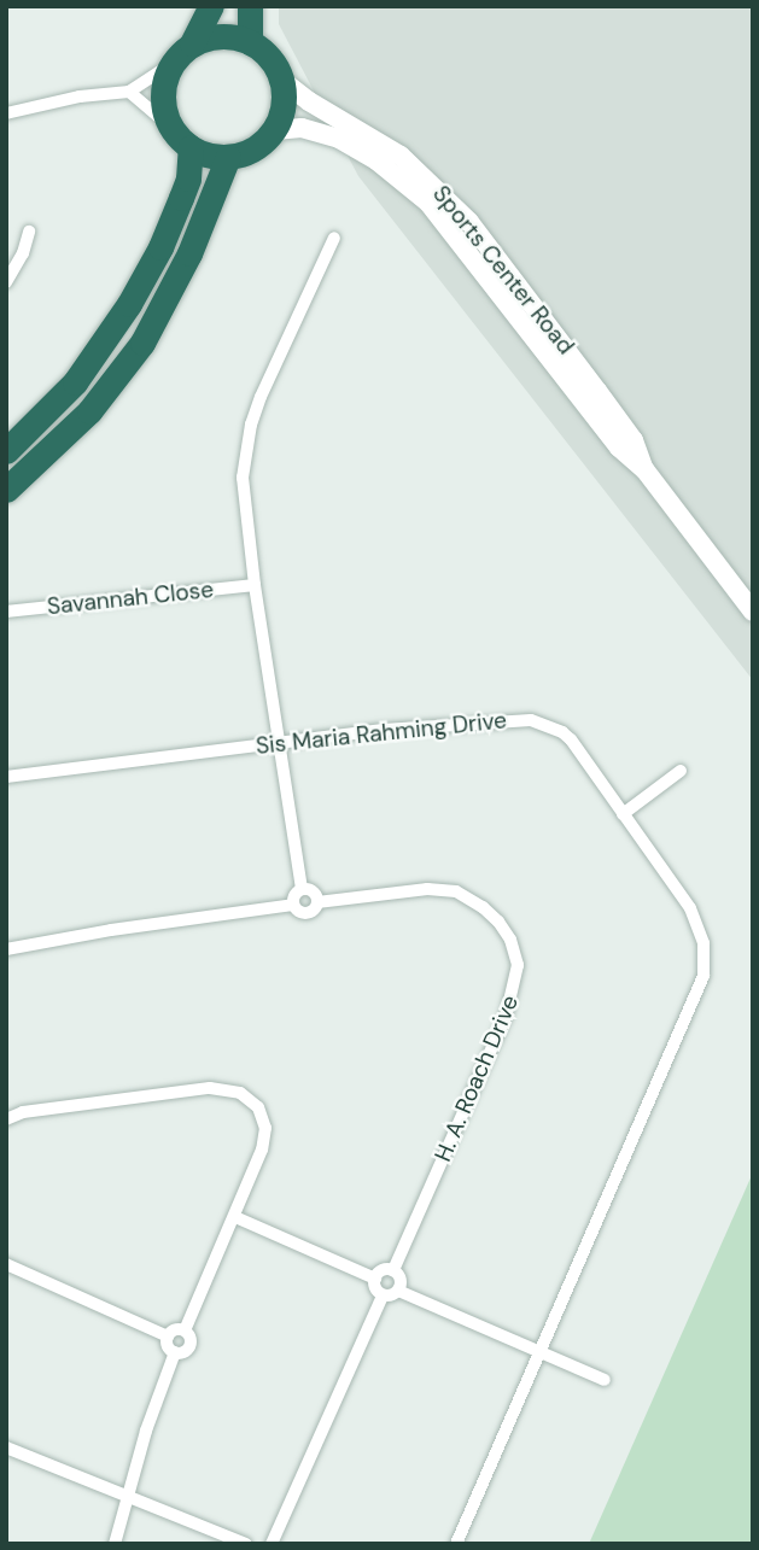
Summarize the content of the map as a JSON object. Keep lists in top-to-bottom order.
{
  "streets": {
    "main road": ["Sports Center Road"],
    "street": ["Savannah Close", "Sis Maria Rahming Drive", "H. A. Roach Drive"]
  }
}
